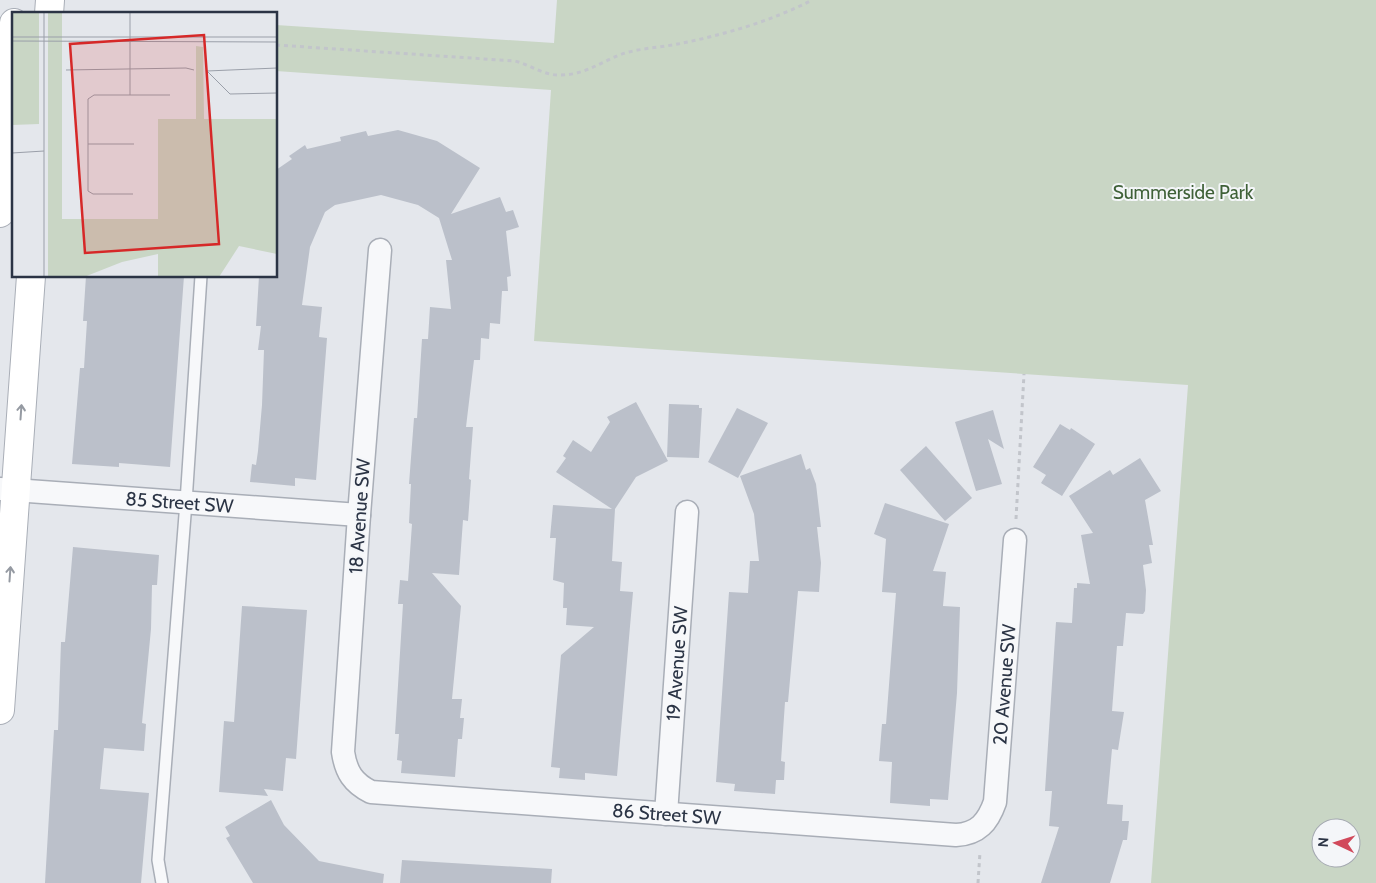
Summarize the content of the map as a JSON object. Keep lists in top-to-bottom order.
{
  "streets": {
    "street": [
      "85 Street SW",
      "18 Avenue SW",
      "19 Avenue SW",
      "20 Avenue SW",
      "86 Street SW"
    ]
  },
  "crossings": [
    ["85 Street SW", "18 Avenue SW"],
    ["18 Avenue SW", "86 Street SW"],
    ["19 Avenue SW", "86 Street SW"],
    ["20 Avenue SW", "86 Street SW"]
  ],
  "parks": ["Summerside Park"],
  "north": "left"
}
